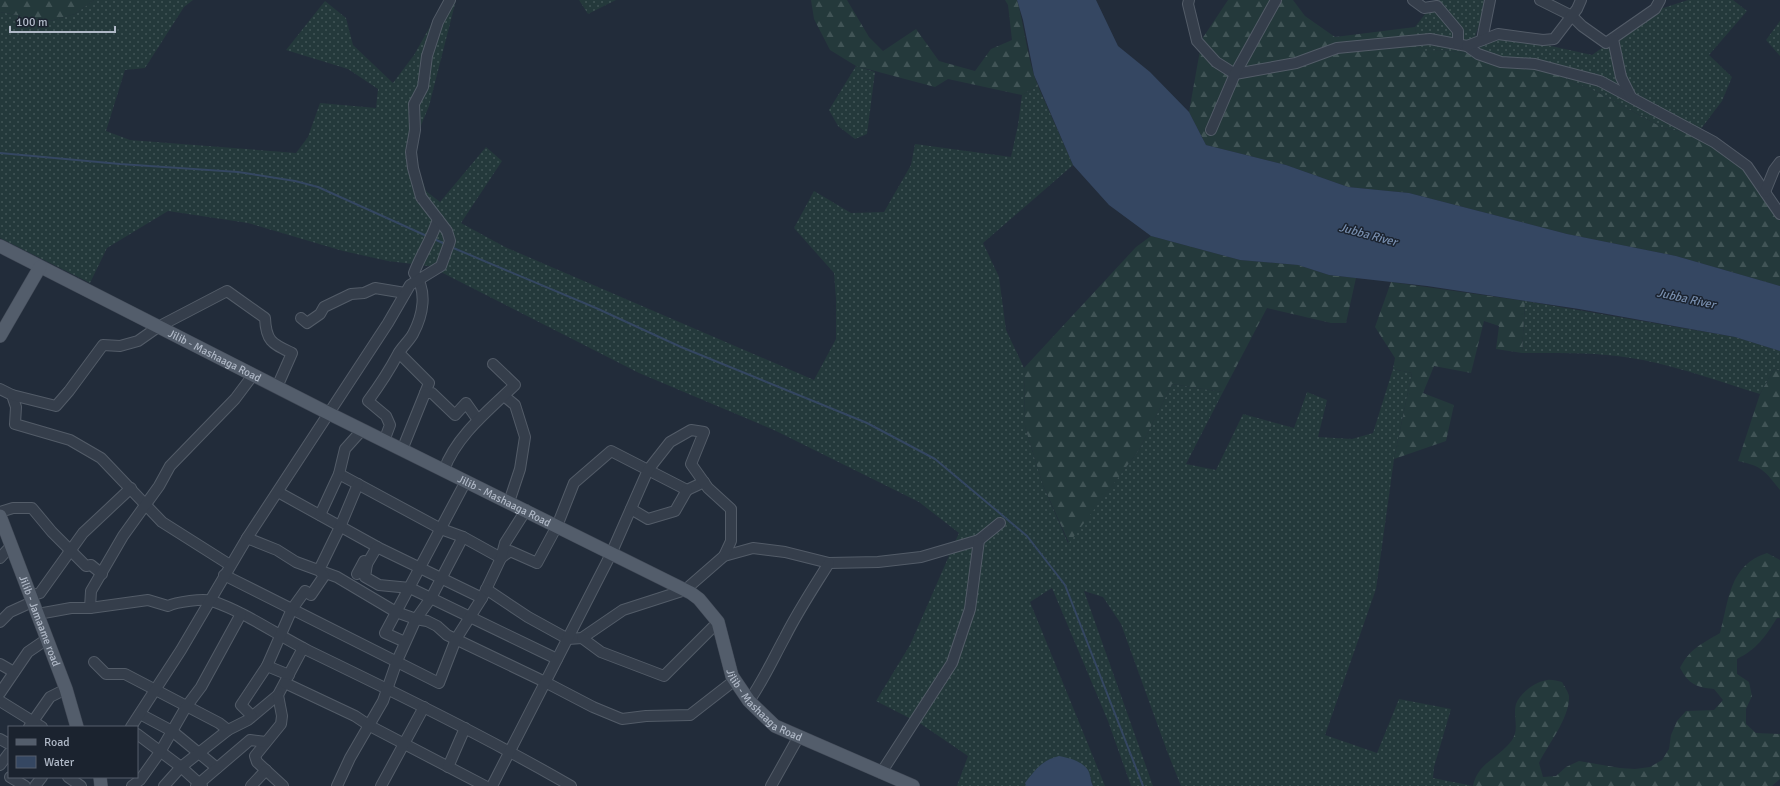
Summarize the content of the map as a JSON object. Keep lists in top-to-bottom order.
{
  "streets": {
    "main road": ["Jilib - Mashaaga Road", "Jilib - Jamaame road"]
  },
  "water": ["Jubba River"],
  "legend": ["Road", "Water"],
  "scale_bar": "100 m"
}
